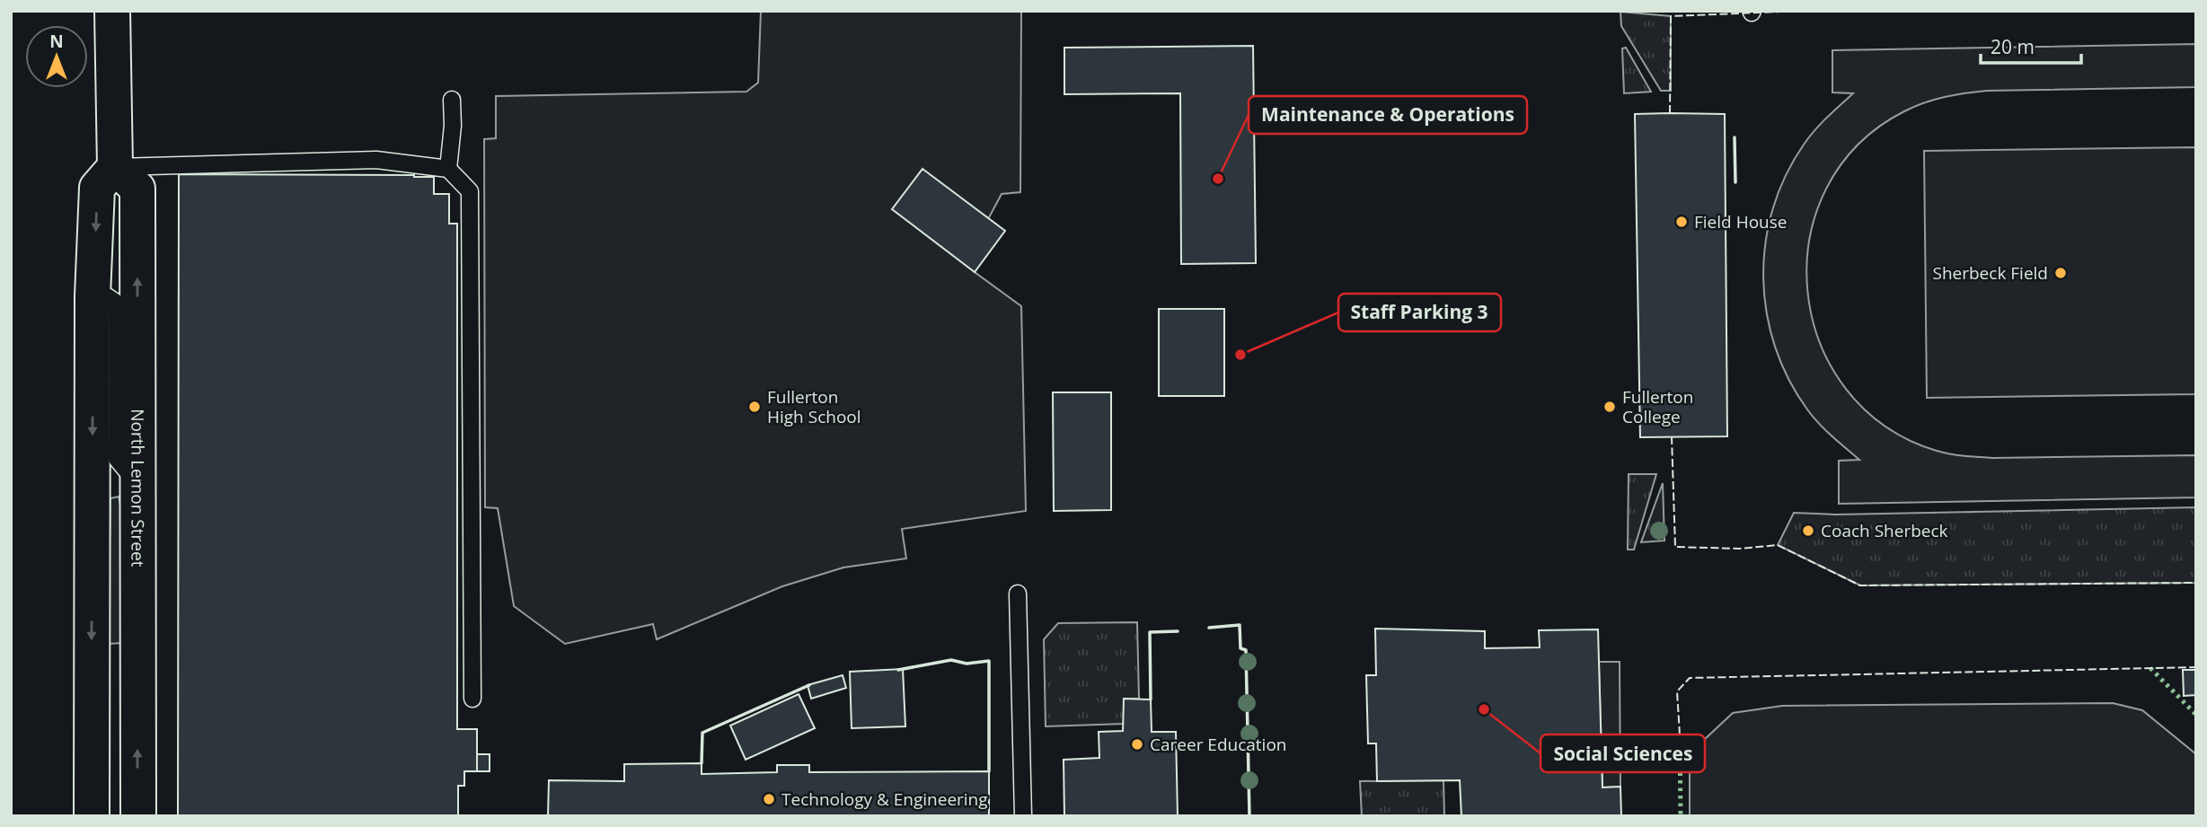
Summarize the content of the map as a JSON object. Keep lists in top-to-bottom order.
{
  "streets": {
    "street": ["North Lemon Street"]
  },
  "places": [
    "Maintenance & Operations",
    "Field House",
    "Sherbeck Field",
    "Staff Parking 3",
    "Fullerton High School",
    "Fullerton College",
    "Coach Sherbeck",
    "Social Sciences",
    "Career Education",
    "Technology & Engineering"
  ],
  "scale_bar": "20 m",
  "north": "top"
}
